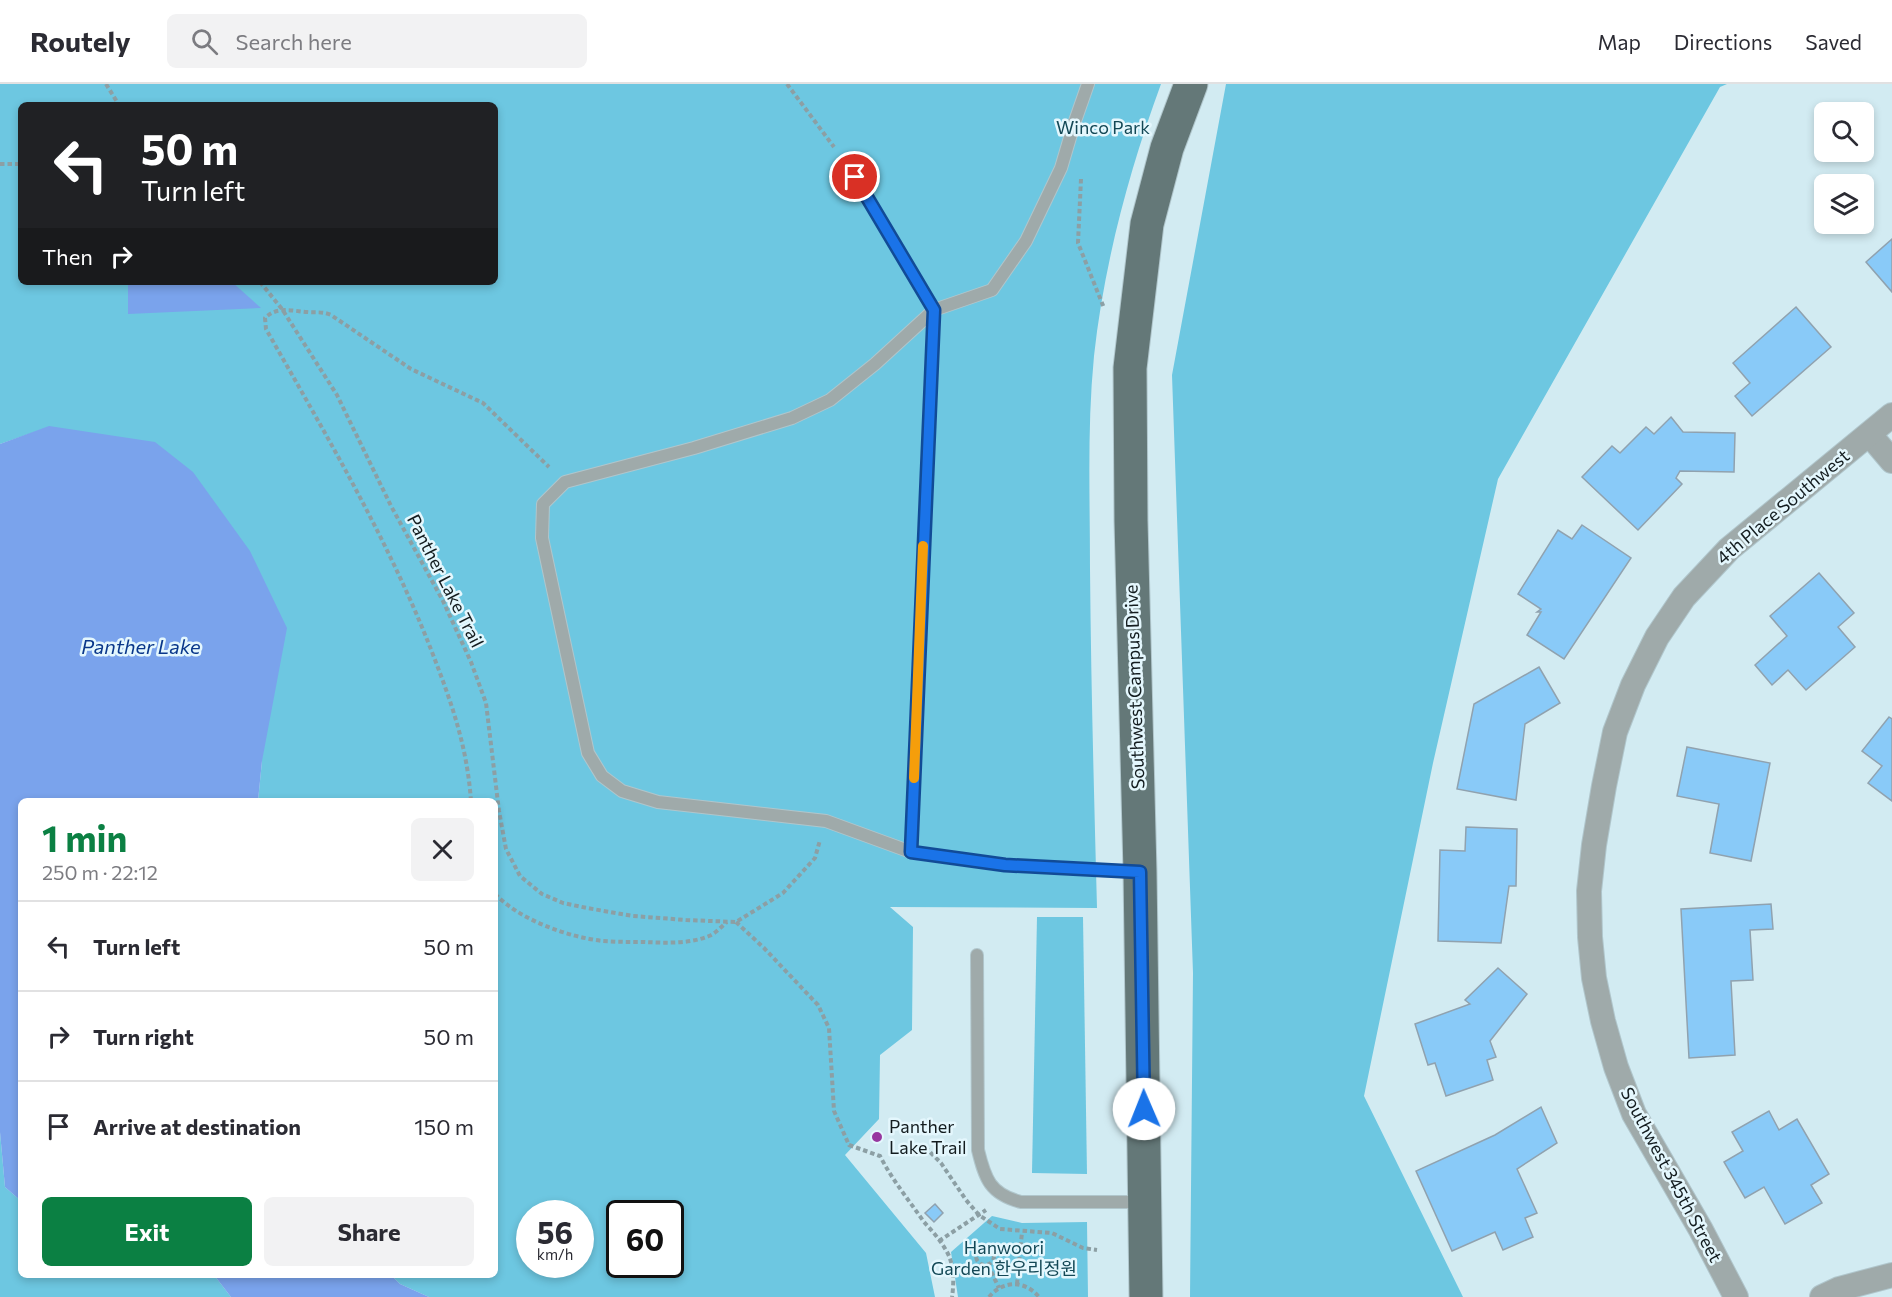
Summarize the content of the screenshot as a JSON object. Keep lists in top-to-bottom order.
{
  "streets": {
    "main road": ["Southwest Campus Drive"],
    "street": ["4th Place Southwest", "Southwest 345th Street"],
    "path": ["Panther Lake Trail"]
  },
  "crossings": [
    ["4th Place Southwest", "Southwest 345th Street"]
  ],
  "water": ["Panther Lake"],
  "parks": ["Winco Park", "Hanwoori Garden 한우리정원"],
  "places": ["Panther Lake Trail"],
  "page": {
    "header": "Routely",
    "search": "Search here",
    "nav": ["Map", "Directions", "Saved"],
    "turn": ["50 m", "Turn left"],
    "then": "Then",
    "heading": ["1 min", "250 m · 22:12"],
    "list": [
      {
        "name": "Turn left",
        "value": "50 m"
      },
      {
        "name": "Turn right",
        "value": "50 m"
      },
      {
        "name": "Arrive at destination",
        "value": "150 m"
      }
    ],
    "buttons": ["Exit", "Share"],
    "speed": "56 km/h",
    "limit": "60"
  }
}
